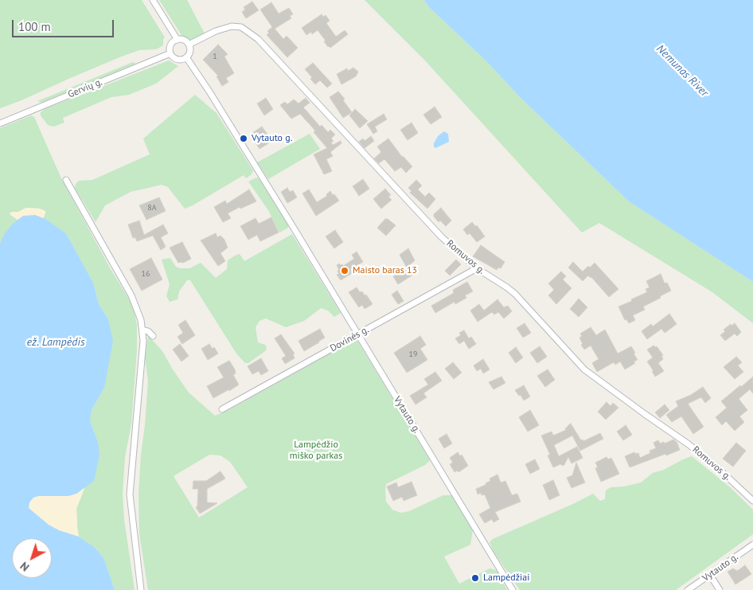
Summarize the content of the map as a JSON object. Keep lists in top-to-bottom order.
{
  "streets": {
    "street": [
      "Gervių g.",
      "Romuvos g.",
      "Dovinės g.",
      "Vytauto g."
    ]
  },
  "crossings": [
    ["Gervių g.", "Romuvos g."],
    ["Gervių g.", "Vytauto g."],
    ["Romuvos g.", "Dovinės g."],
    ["Romuvos g.", "Vytauto g."],
    ["Dovinės g.", "Vytauto g."]
  ],
  "water": ["Nemunas River", "ež. Lampėdis"],
  "parks": ["Lampėdžio miško parkas"],
  "places": ["Vytauto g.", "Maisto baras 13", "Lampėdžiai"],
  "house_numbers": [
    "1",
    "8A",
    "16",
    "19"
  ],
  "scale_bar": "100 m",
  "north": "bottom left"
}
